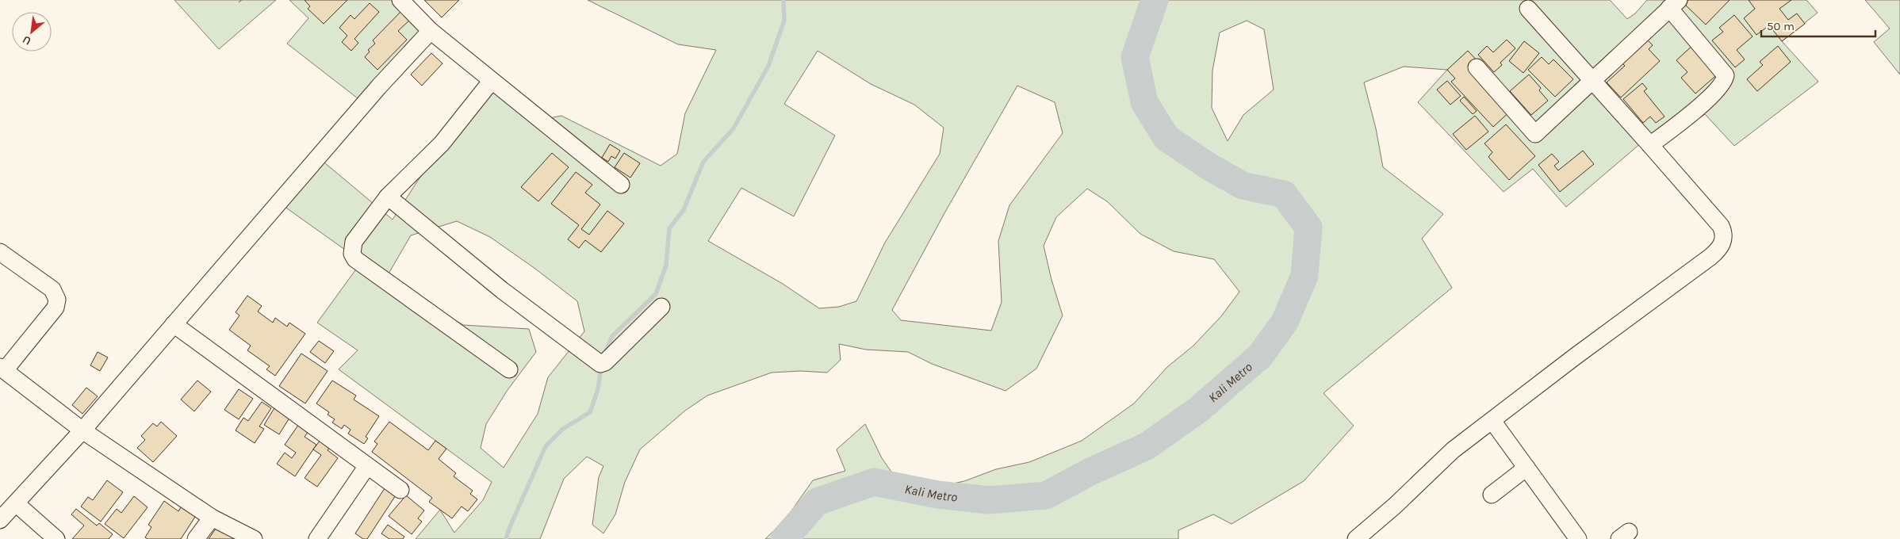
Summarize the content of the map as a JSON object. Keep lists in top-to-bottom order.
{
  "water": ["Kali Metro"],
  "scale_bar": "50 m",
  "north": "bottom left"
}
